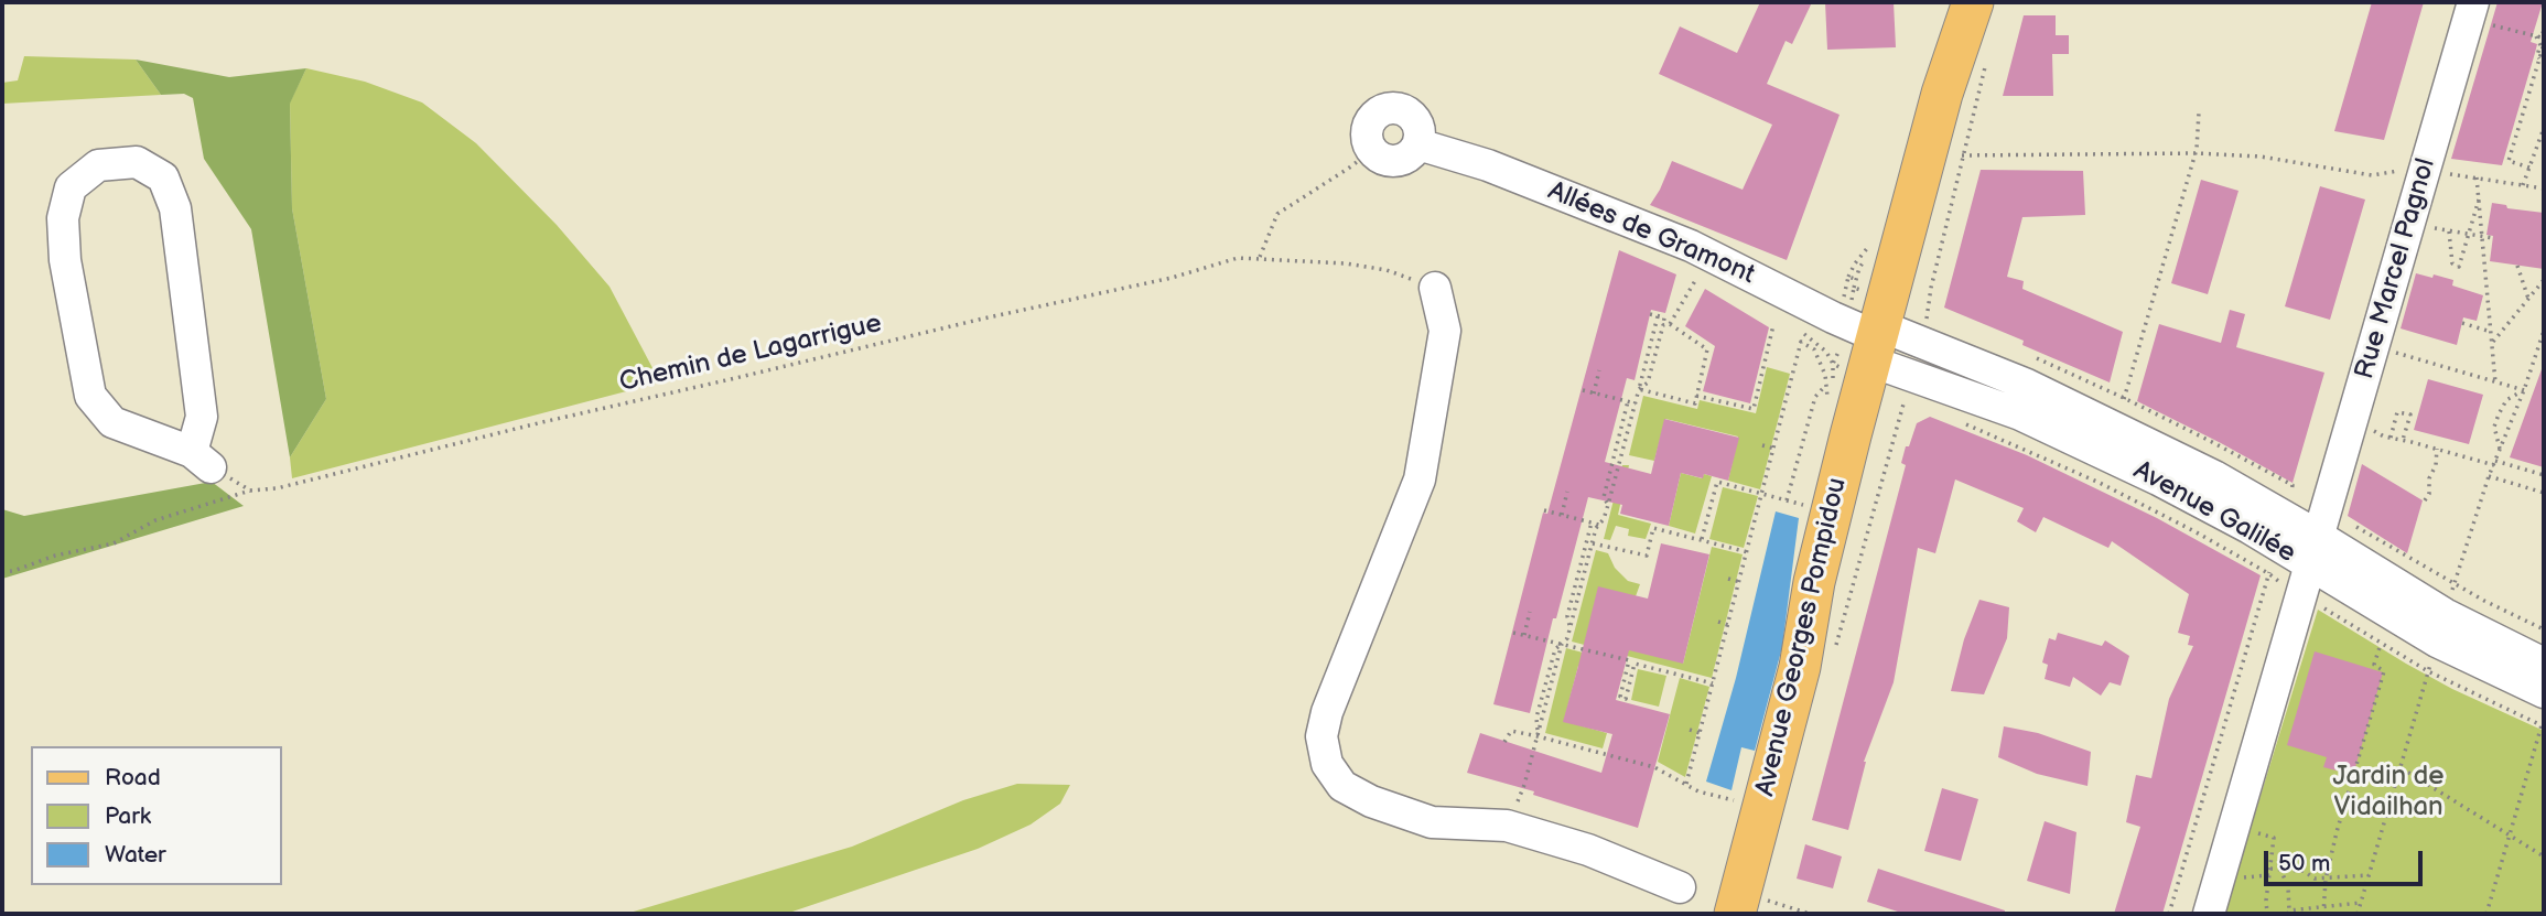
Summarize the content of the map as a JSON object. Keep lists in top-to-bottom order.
{
  "streets": {
    "main road": ["Avenue Georges Pompidou"],
    "street": ["Allées de Gramont", "Rue Marcel Pagnol", "Avenue Galilée"],
    "path": ["Chemin de Lagarrigue"]
  },
  "crossings": [
    ["Allées de Gramont", "Avenue Galilée"],
    ["Allées de Gramont", "Avenue Georges Pompidou"],
    ["Rue Marcel Pagnol", "Avenue Galilée"],
    ["Avenue Galilée", "Avenue Georges Pompidou"]
  ],
  "parks": ["Jardin de Vidailhan"],
  "legend": ["Road", "Park", "Water"],
  "scale_bar": "50 m"
}
